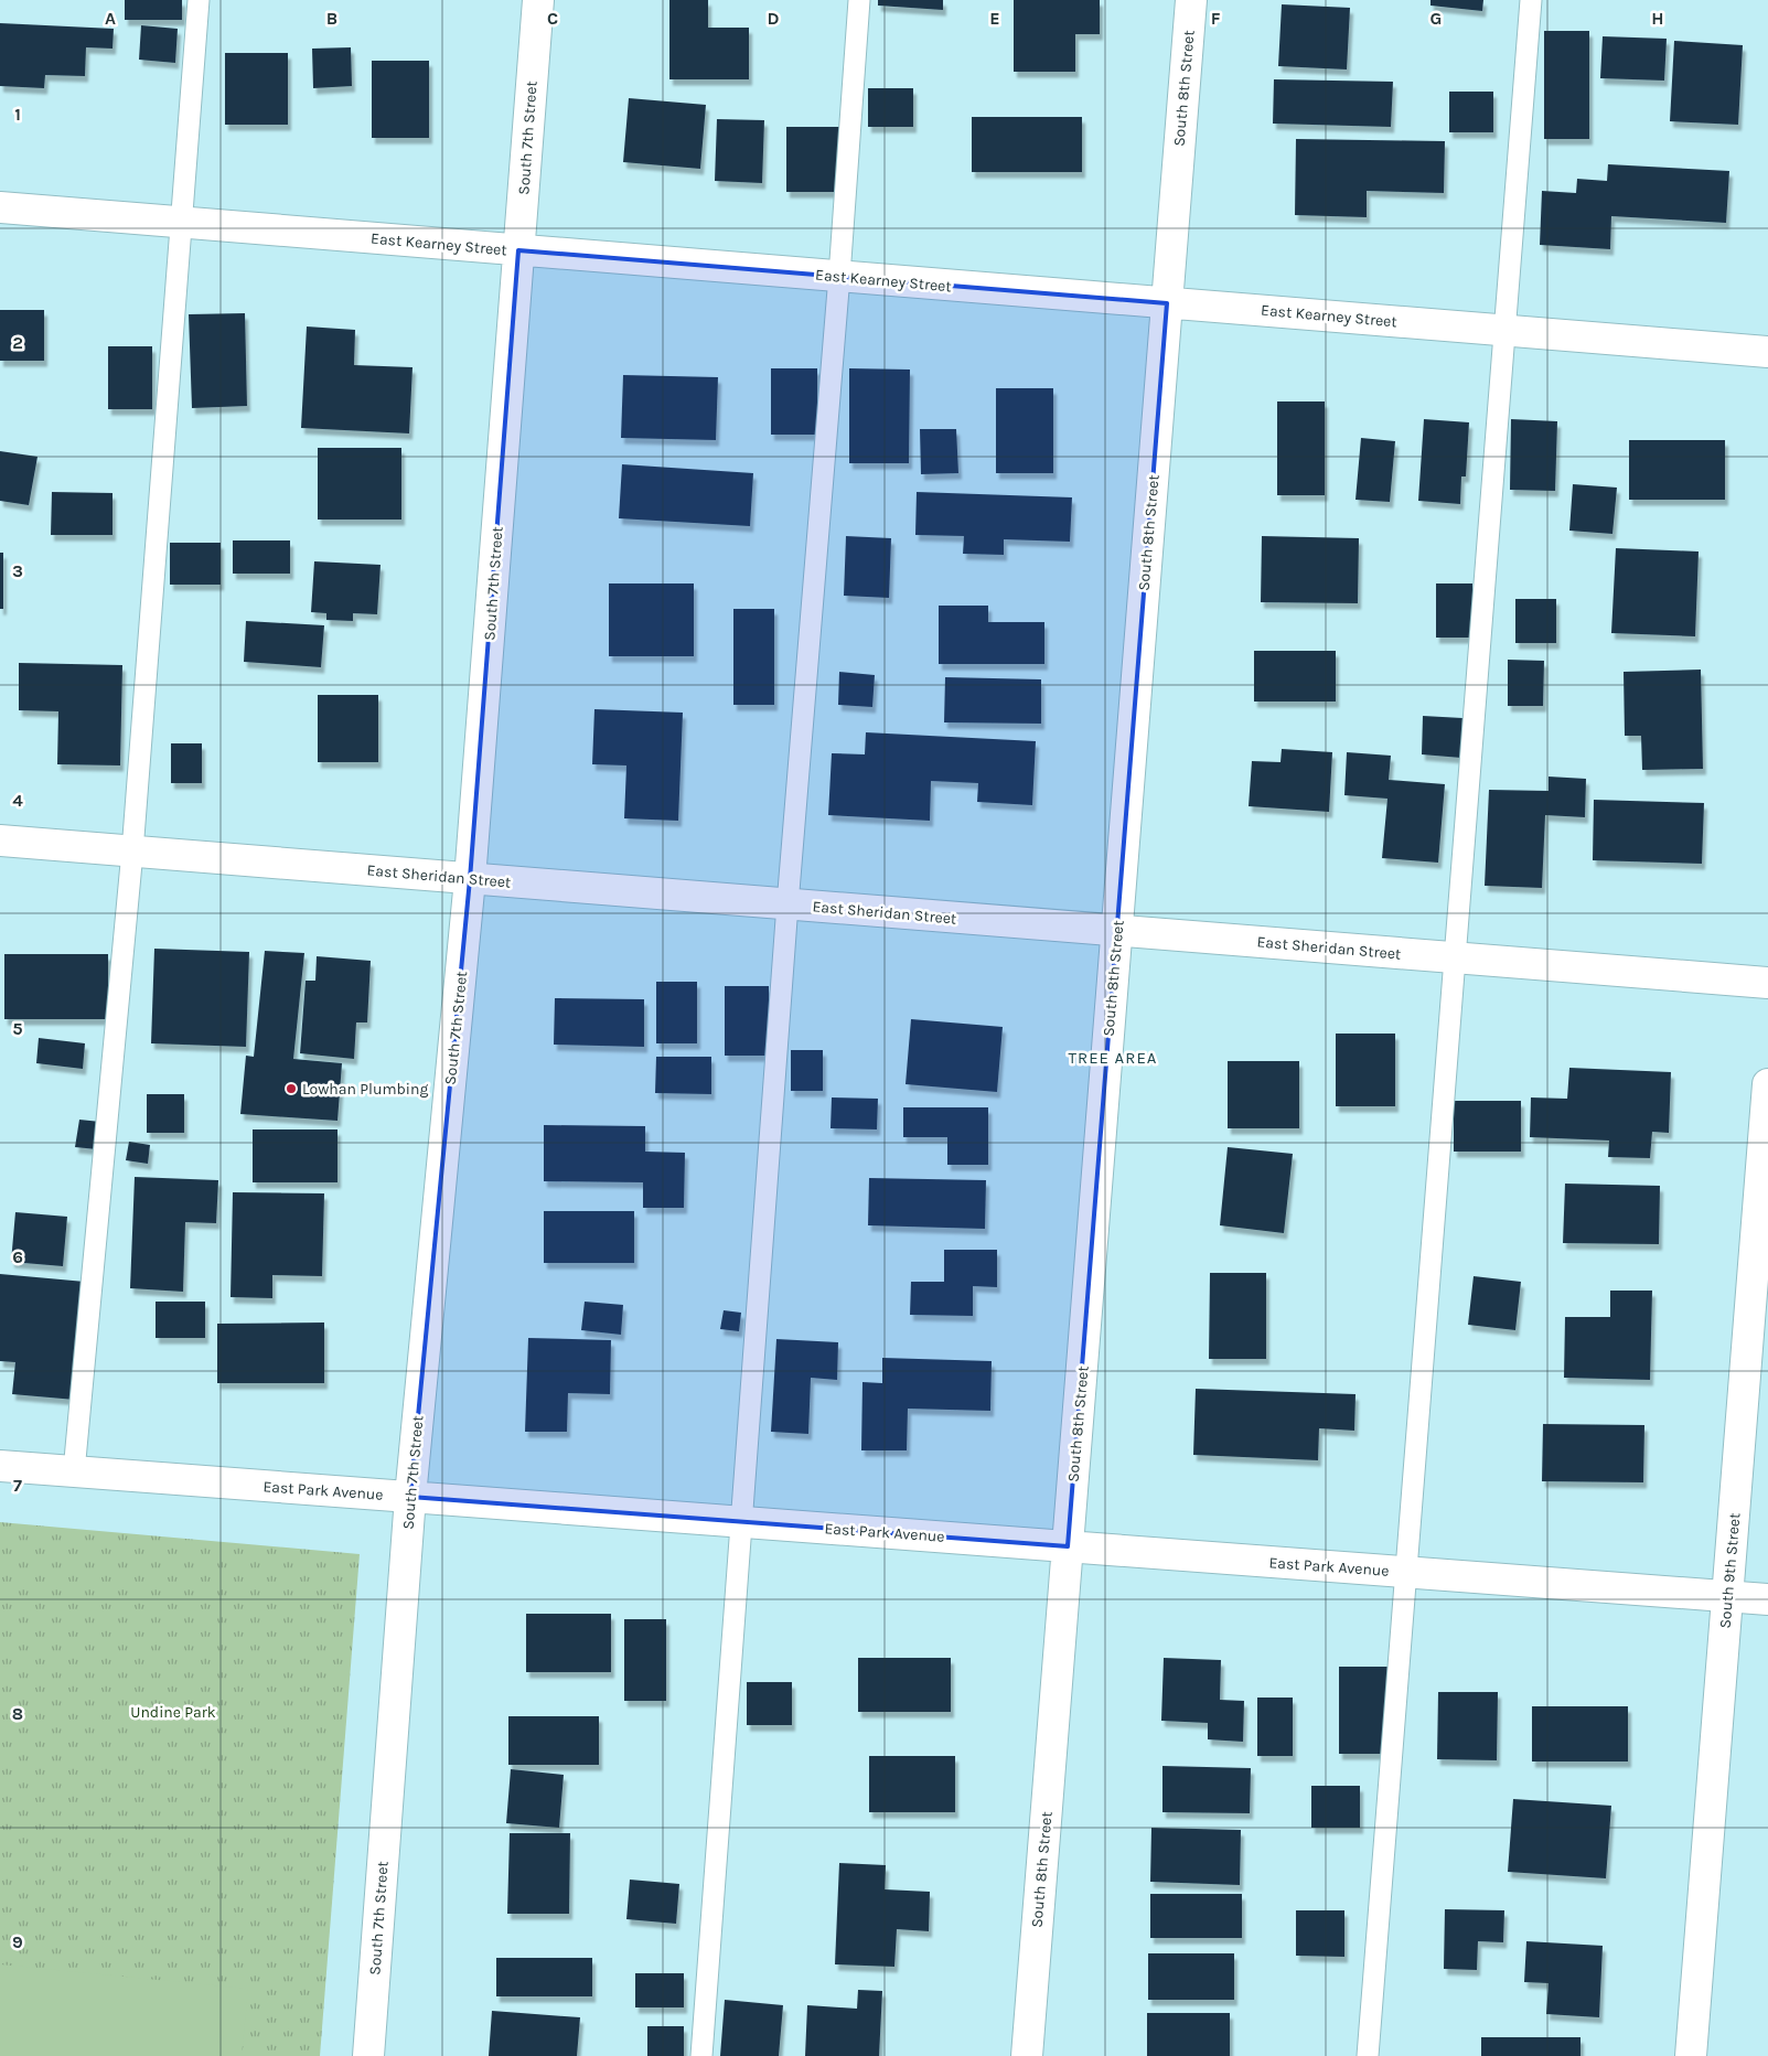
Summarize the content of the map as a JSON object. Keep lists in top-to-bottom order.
{
  "streets": {
    "street": [
      "South 8th Street",
      "South 7th Street",
      "East Kearney Street",
      "East Sheridan Street",
      "East Park Avenue",
      "South 9th Street"
    ]
  },
  "crossings": [
    ["South 8th Street", "East Kearney Street"],
    ["South 8th Street", "East Sheridan Street"],
    ["South 8th Street", "East Park Avenue"],
    ["South 7th Street", "East Kearney Street"],
    ["South 7th Street", "East Sheridan Street"],
    ["South 7th Street", "East Park Avenue"],
    ["East Park Avenue", "South 9th Street"]
  ],
  "districts": ["TREE AREA"],
  "parks": ["Undine Park"],
  "places": ["Lowhan Plumbing"],
  "grid": {
    "columns": [
      "A",
      "B",
      "C",
      "D",
      "E",
      "F",
      "G",
      "H"
    ],
    "rows": [
      "1",
      "2",
      "3",
      "4",
      "5",
      "6",
      "7",
      "8",
      "9"
    ]
  }
}
